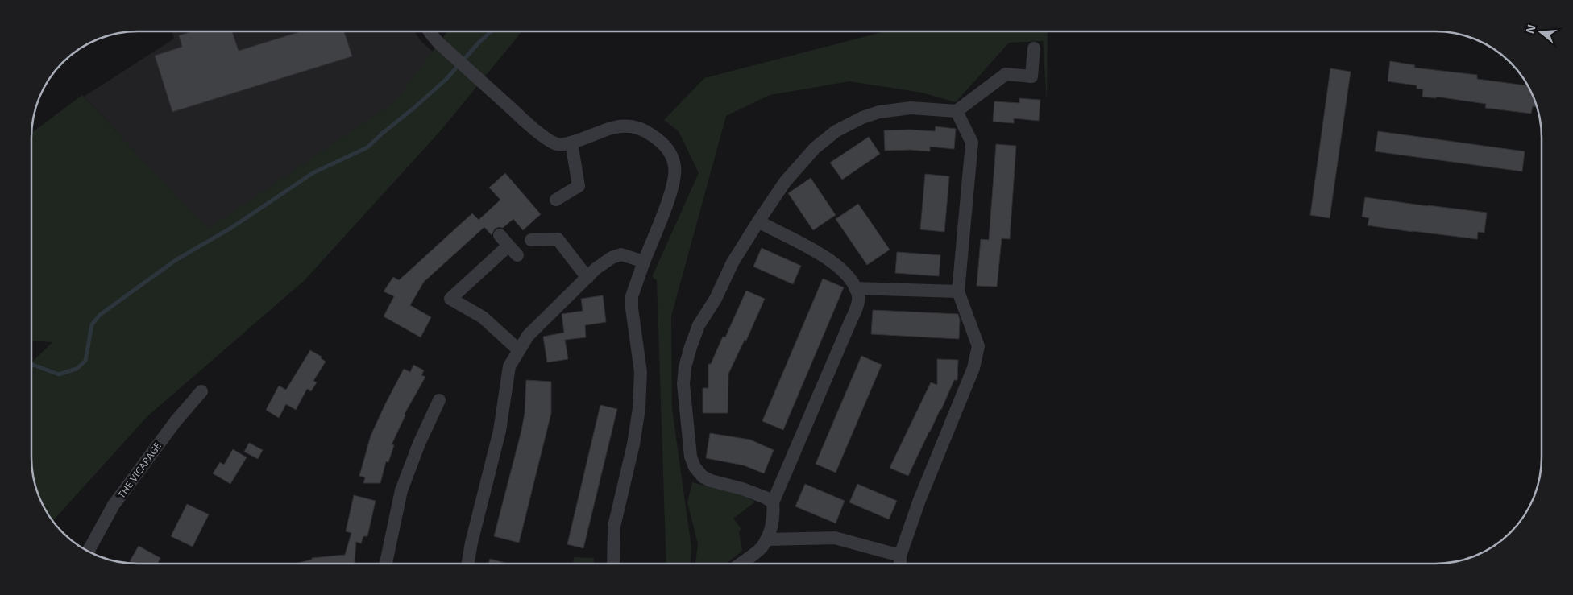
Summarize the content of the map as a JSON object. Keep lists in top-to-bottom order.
{
  "streets": {
    "street": ["THE VICARAGE"]
  },
  "north": "left"
}
